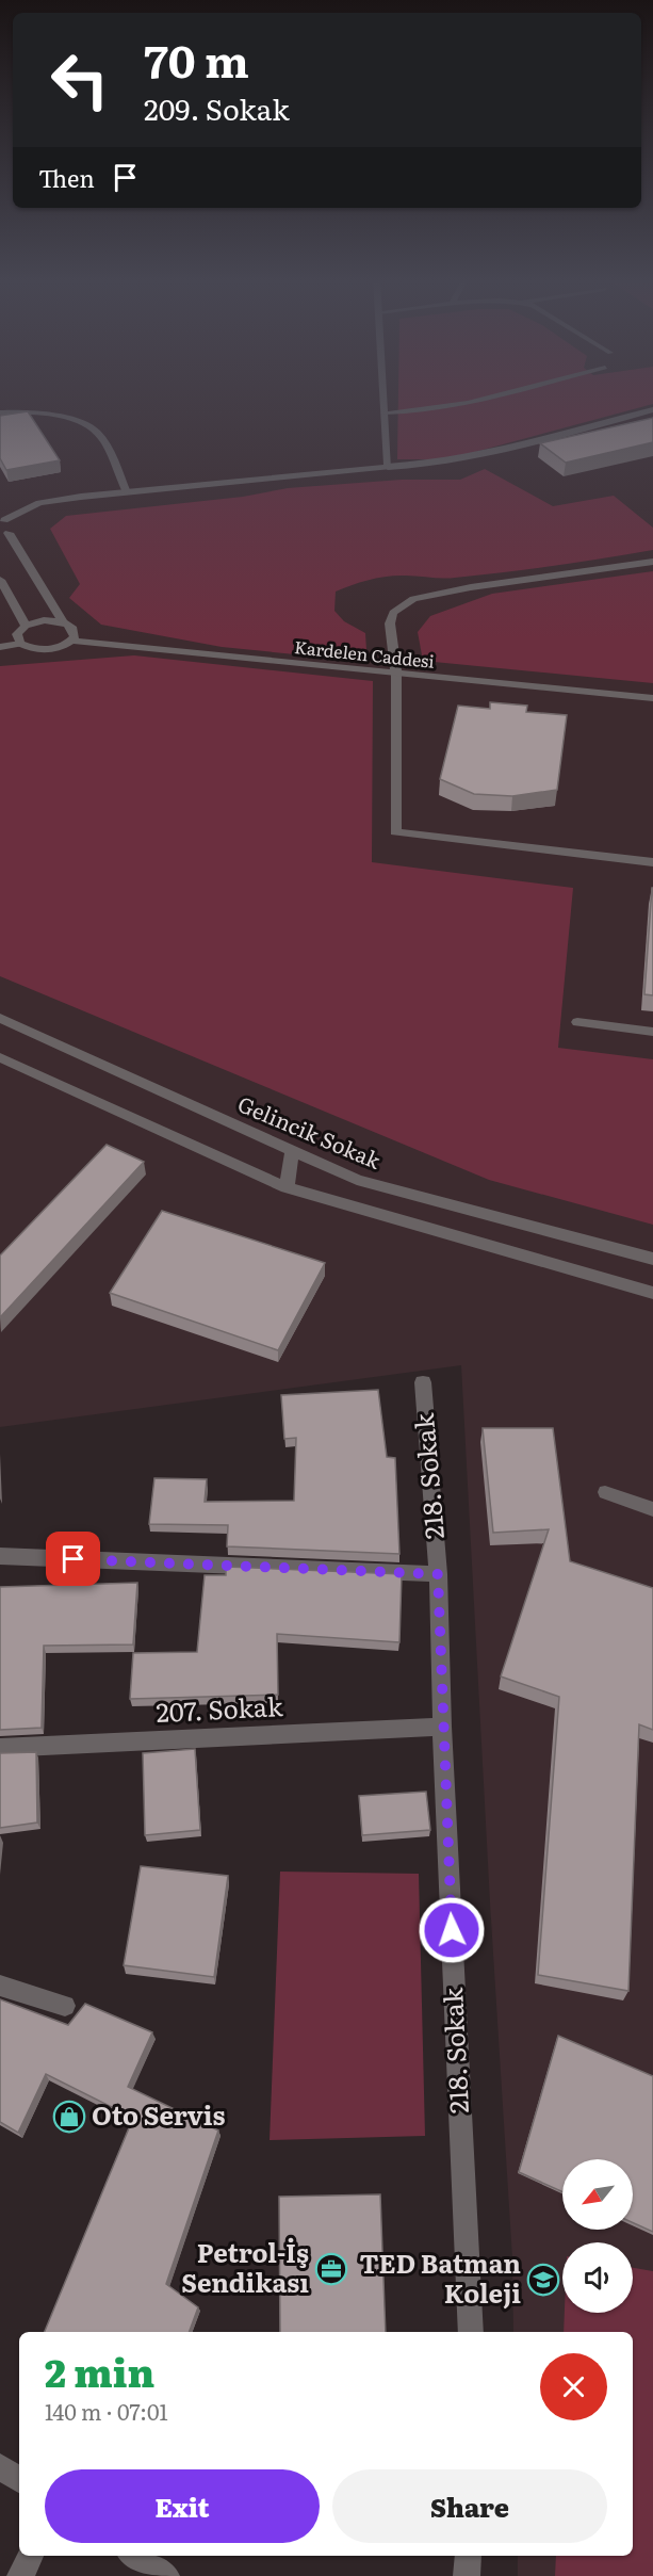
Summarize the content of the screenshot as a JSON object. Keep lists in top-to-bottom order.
{
  "streets": {
    "street": [
      "Kardelen Caddesi",
      "Gelincik Sokak",
      "218. Sokak",
      "207. Sokak"
    ]
  },
  "crossings": [
    ["218. Sokak", "207. Sokak"]
  ],
  "places": {
    "shop": ["Oto Servis"],
    "office": ["Petrol-İş Sendikası"],
    "school or university": ["TED Batman Koleji"]
  },
  "north": "bottom left",
  "page": {
    "turn": ["70 m", "209. Sokak"],
    "then": "Then",
    "heading": ["2 min", "140 m · 07:01"],
    "buttons": ["Exit", "Share"]
  }
}
